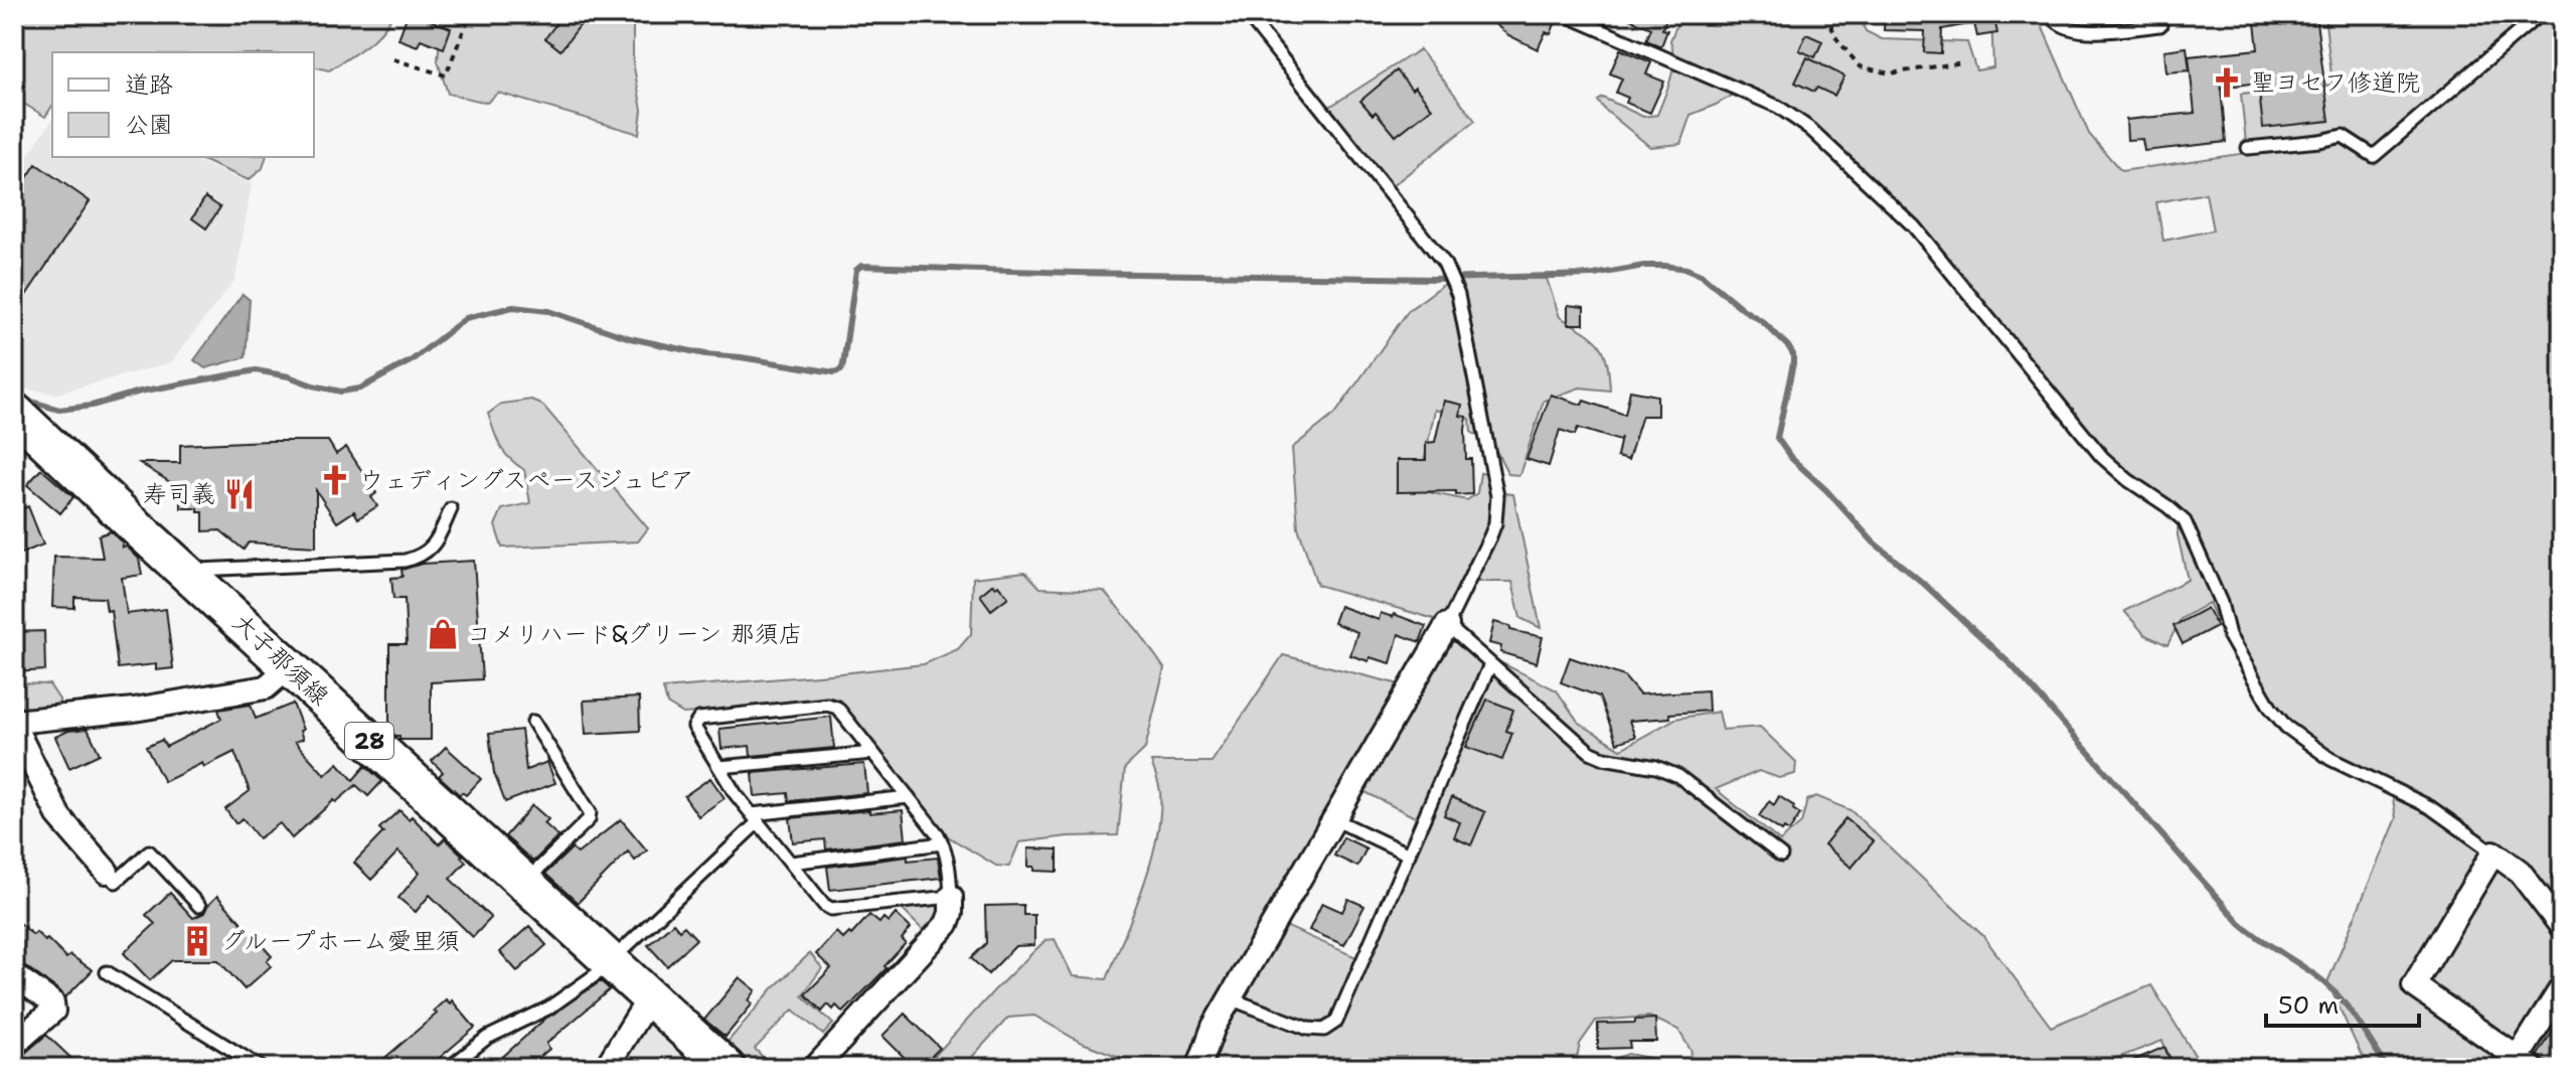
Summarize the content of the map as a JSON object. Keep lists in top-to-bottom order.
{
  "streets": {
    "main road": ["大子那須線", "28"]
  },
  "places": {
    "church": ["聖ヨセフ修道院", "ウェディングスペースジュピア"],
    "restaurant": ["寿司義"],
    "shop": ["コメリハード&グリーン 那須店"],
    "building": ["グループホーム愛里須"]
  },
  "legend": ["道路", "公園"],
  "scale_bar": "50 m"
}
